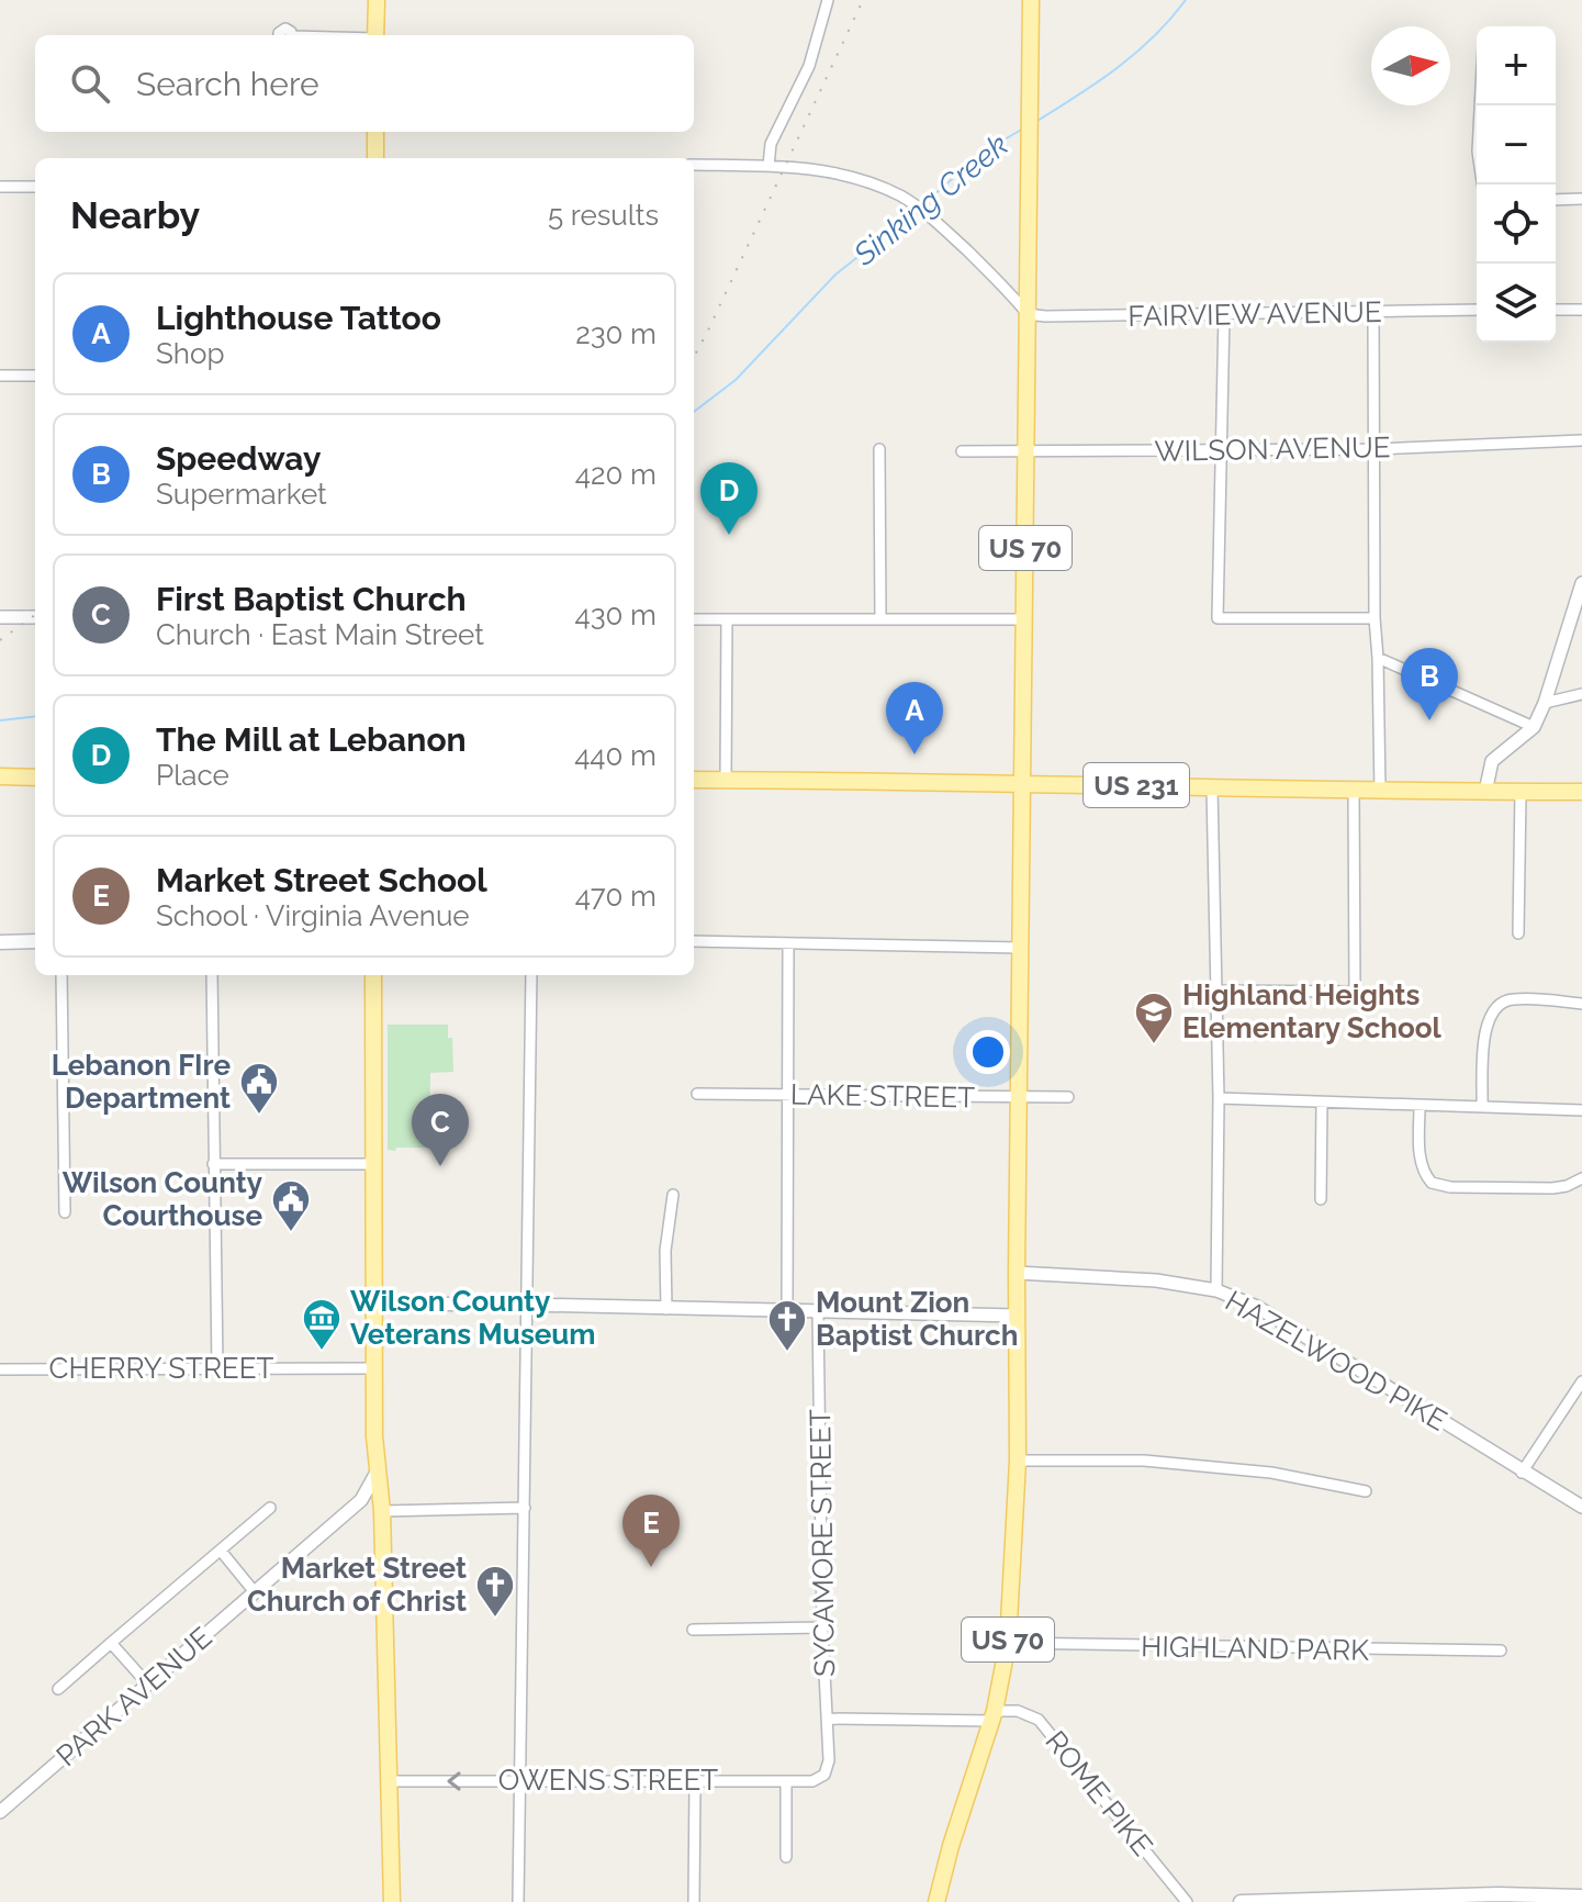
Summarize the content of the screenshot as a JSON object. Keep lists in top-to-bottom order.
{
  "streets": {
    "main road": ["US 70", "US 231"],
    "street": [
      "FAIRVIEW AVENUE",
      "WILSON AVENUE",
      "LAKE STREET",
      "HAZELWOOD PIKE",
      "CHERRY STREET",
      "SYCAMORE STREET",
      "HIGHLAND PARK",
      "PARK AVENUE",
      "OWENS STREET",
      "ROME PIKE"
    ]
  },
  "crossings": [
    ["FAIRVIEW AVENUE", "US 70"],
    ["WILSON AVENUE", "US 70"],
    ["US 70", "US 231"],
    ["US 70", "LAKE STREET"],
    ["US 70", "HAZELWOOD PIKE"],
    ["US 70", "HIGHLAND PARK"],
    ["US 70", "ROME PIKE"],
    ["SYCAMORE STREET", "OWENS STREET"],
    ["SYCAMORE STREET", "ROME PIKE"]
  ],
  "water": ["Sinking Creek"],
  "places": {
    "school or university": ["Highland Heights Elementary School"],
    "public building": ["Lebanon FIre Department", "Wilson County Courthouse"],
    "museum": ["Wilson County Veterans Museum"],
    "church": ["Mount Zion Baptist Church", "Market Street Church of Christ"]
  },
  "north": "right",
  "page": {
    "map_buttons": ["+", "−"],
    "search": "Search here",
    "heading": ["Nearby", "5 results"],
    "list": [
      {
        "mark": "A",
        "name": "Lighthouse Tattoo",
        "note": "Shop",
        "value": "230 m"
      },
      {
        "mark": "B",
        "name": "Speedway",
        "note": "Supermarket",
        "value": "420 m"
      },
      {
        "mark": "C",
        "name": "First Baptist Church",
        "note": "Church · East Main Street",
        "value": "430 m"
      },
      {
        "mark": "D",
        "name": "The Mill at Lebanon",
        "note": "Place",
        "value": "440 m"
      },
      {
        "mark": "E",
        "name": "Market Street School",
        "note": "School · Virginia Avenue",
        "value": "470 m"
      }
    ],
    "pins": [
      "D",
      "B",
      "A",
      "C",
      "E"
    ]
  }
}
